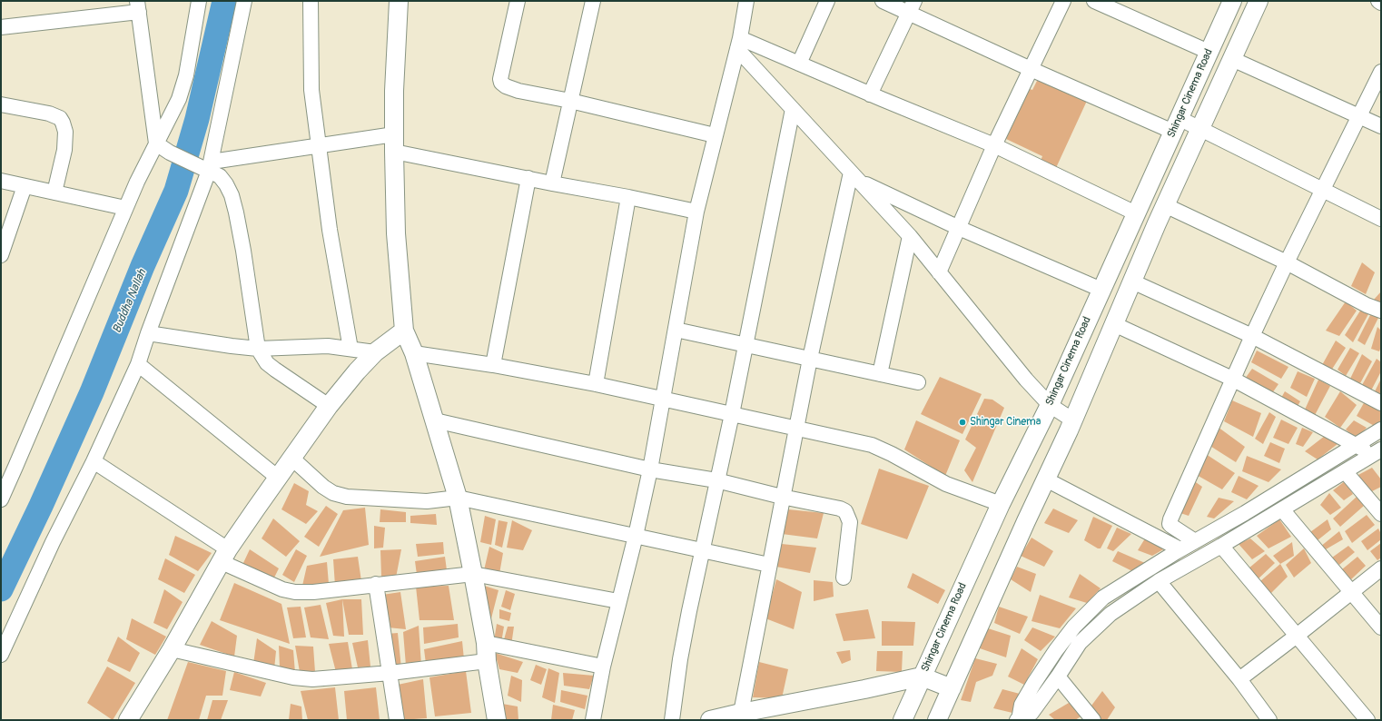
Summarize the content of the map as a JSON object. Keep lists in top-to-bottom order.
{
  "streets": {
    "street": ["Shingar Cinema Road"]
  },
  "water": ["Buddha Nallah"],
  "places": ["Shingar Cinema"]
}
